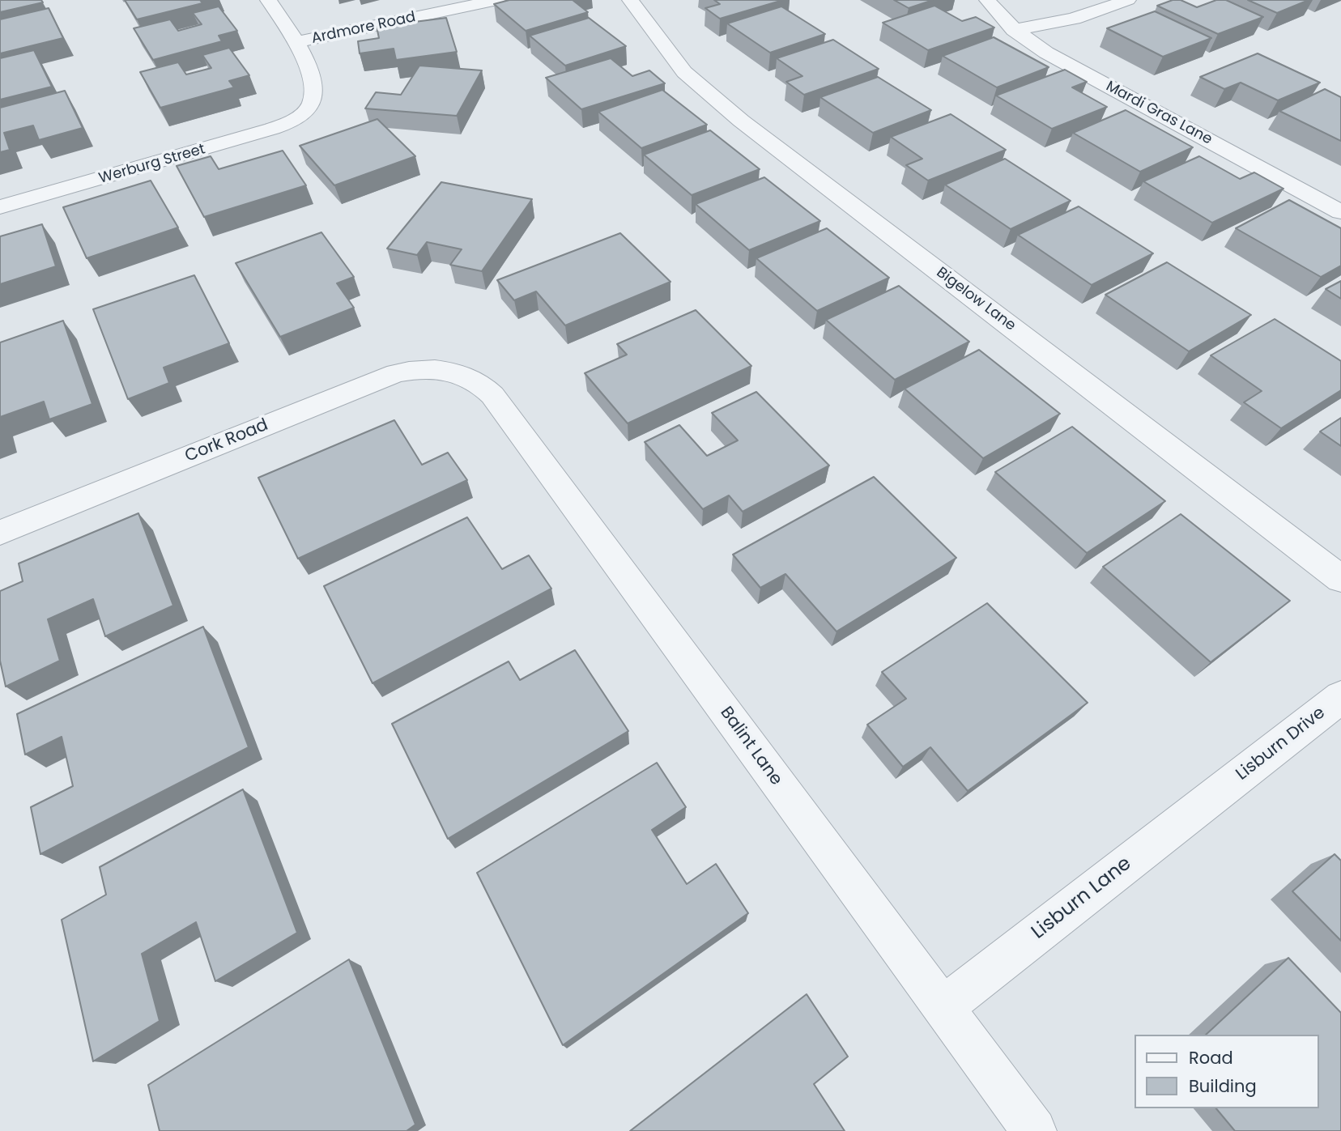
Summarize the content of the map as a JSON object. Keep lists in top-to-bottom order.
{
  "streets": {
    "street": [
      "Ardmore Road",
      "Mardi Gras Lane",
      "Werburg Street",
      "Bigelow Lane",
      "Cork Road",
      "Lisburn Drive",
      "Balint Lane",
      "Lisburn Lane"
    ]
  },
  "crossings": [
    ["Ardmore Road", "Werburg Street"],
    ["Cork Road", "Balint Lane"],
    ["Lisburn Drive", "Lisburn Lane"],
    ["Balint Lane", "Lisburn Lane"]
  ],
  "legend": ["Road", "Building"]
}
